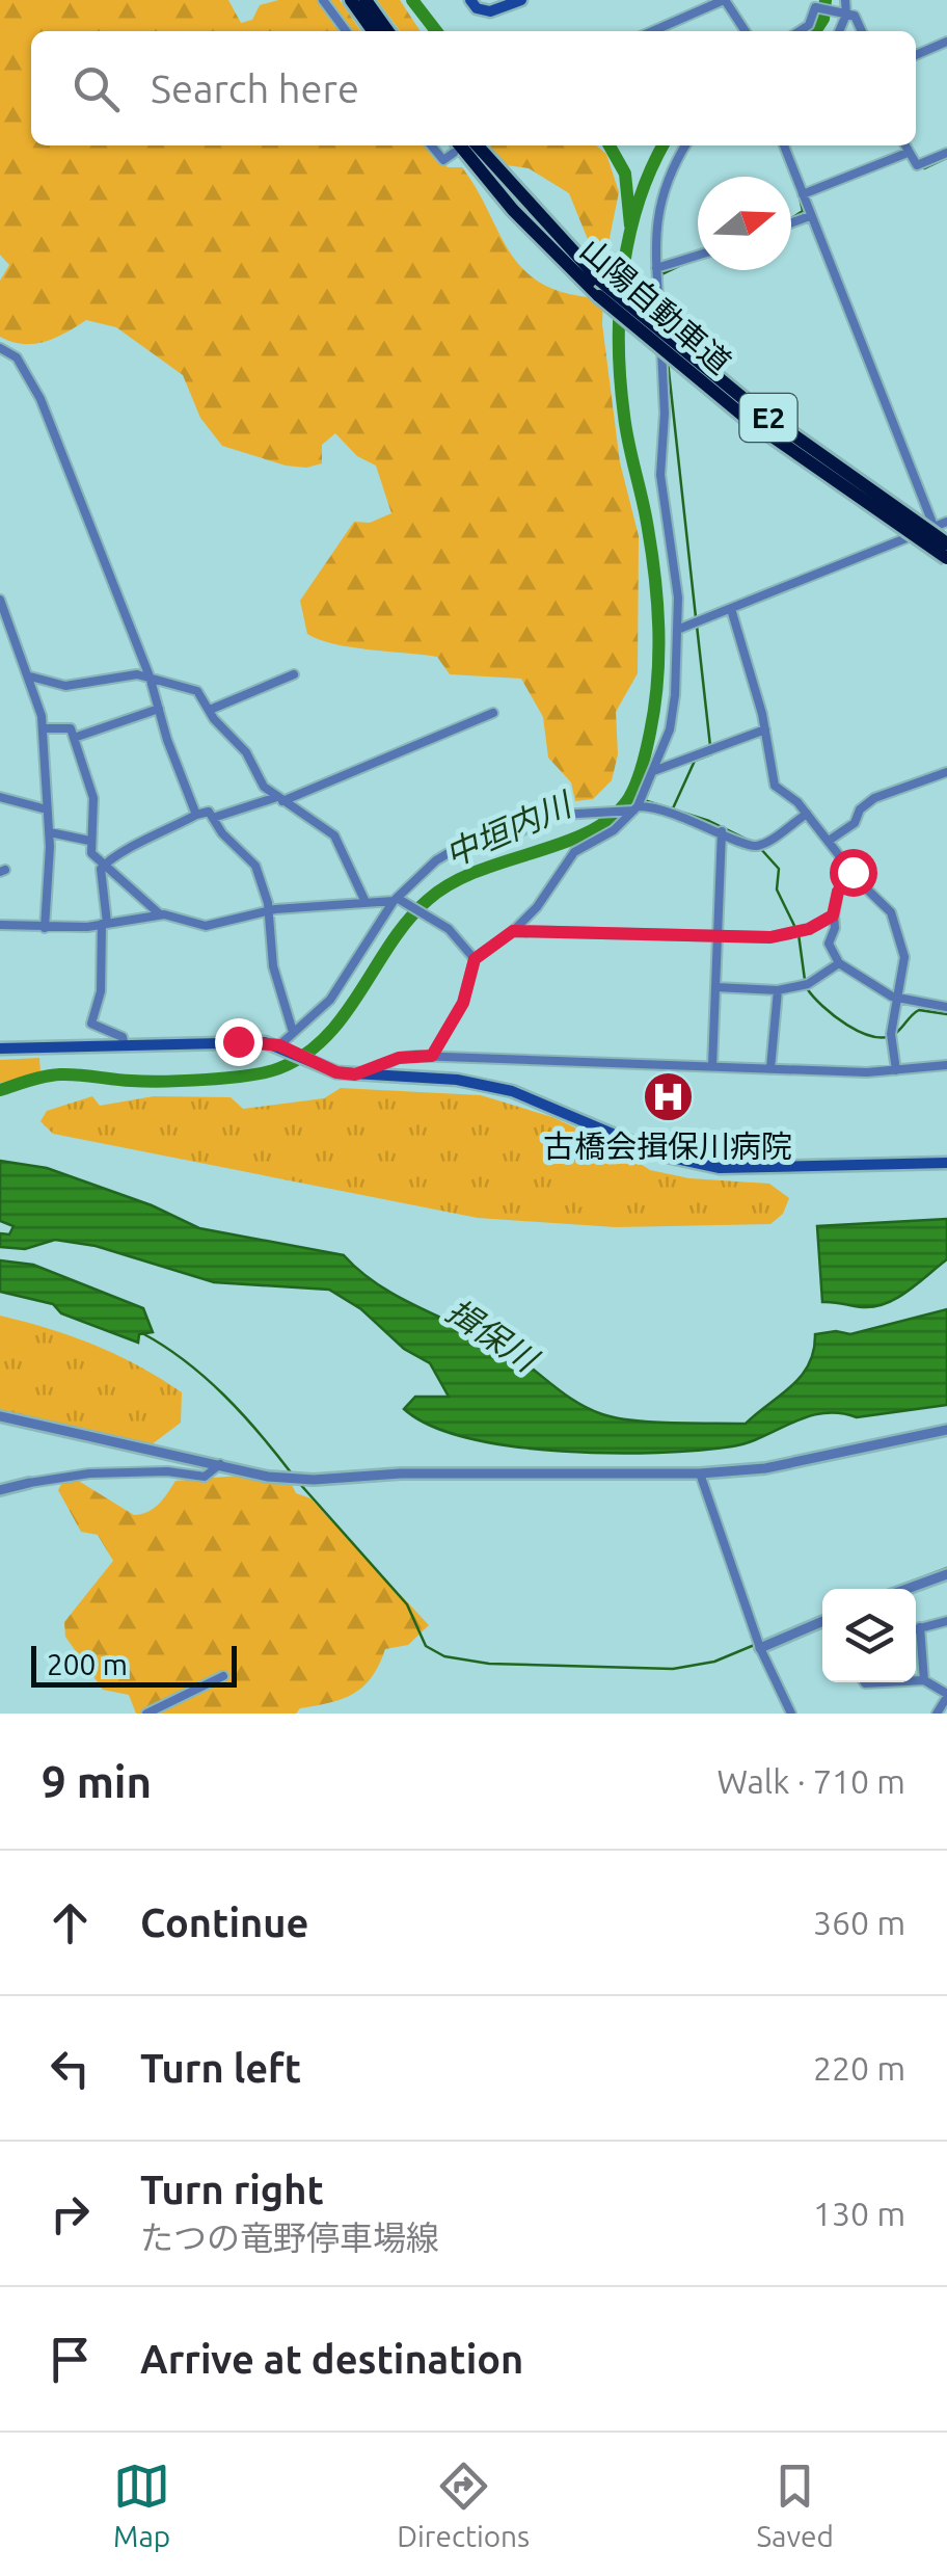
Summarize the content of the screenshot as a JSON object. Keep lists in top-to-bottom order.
{
  "streets": {
    "highway": ["山陽自動車道", "E2"]
  },
  "water": ["中垣内川", "揖保川"],
  "places": {
    "hospital": ["古橋会揖保川病院"]
  },
  "scale_bar": "200 m",
  "north": "right",
  "page": {
    "search": "Search here",
    "scale": "200 m",
    "heading": ["9 min", "Walk · 710 m"],
    "list": [
      ["Continue", "360 m"],
      ["Turn left", "220 m"],
      ["Turn right", "たつの竜野停車場線", "130 m"],
      "Arrive at destination"
    ],
    "nav": ["Map", "Directions", "Saved"]
  }
}
